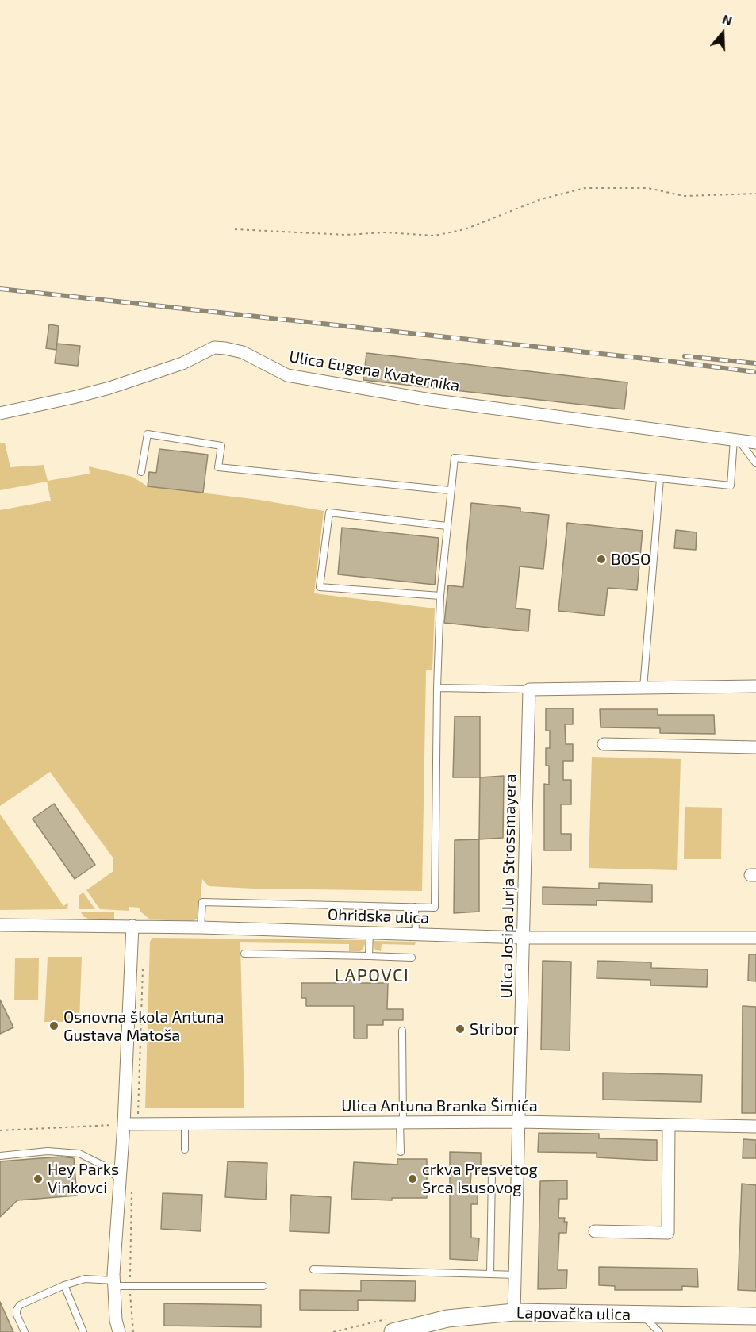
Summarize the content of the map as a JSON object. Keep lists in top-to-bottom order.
{
  "streets": {
    "main road": ["Lapovačka ulica"],
    "street": [
      "Ulica Eugena Kvaternika",
      "Ulica Josipa Jurja Strossmayera",
      "Ohridska ulica",
      "Ulica Antuna Branka Šimića"
    ]
  },
  "crossings": [
    ["Ulica Josipa Jurja Strossmayera", "Ohridska ulica"],
    ["Ulica Josipa Jurja Strossmayera", "Ulica Antuna Branka Šimića"],
    ["Ulica Josipa Jurja Strossmayera", "Lapovačka ulica"]
  ],
  "districts": ["LAPOVCI"],
  "places": [
    "BOSO",
    "Osnovna škola Antuna Gustava Matoša",
    "Stribor",
    "Hey Parks Vinkovci",
    "crkva Presvetog Srca Isusovog"
  ],
  "north": "top"
}
